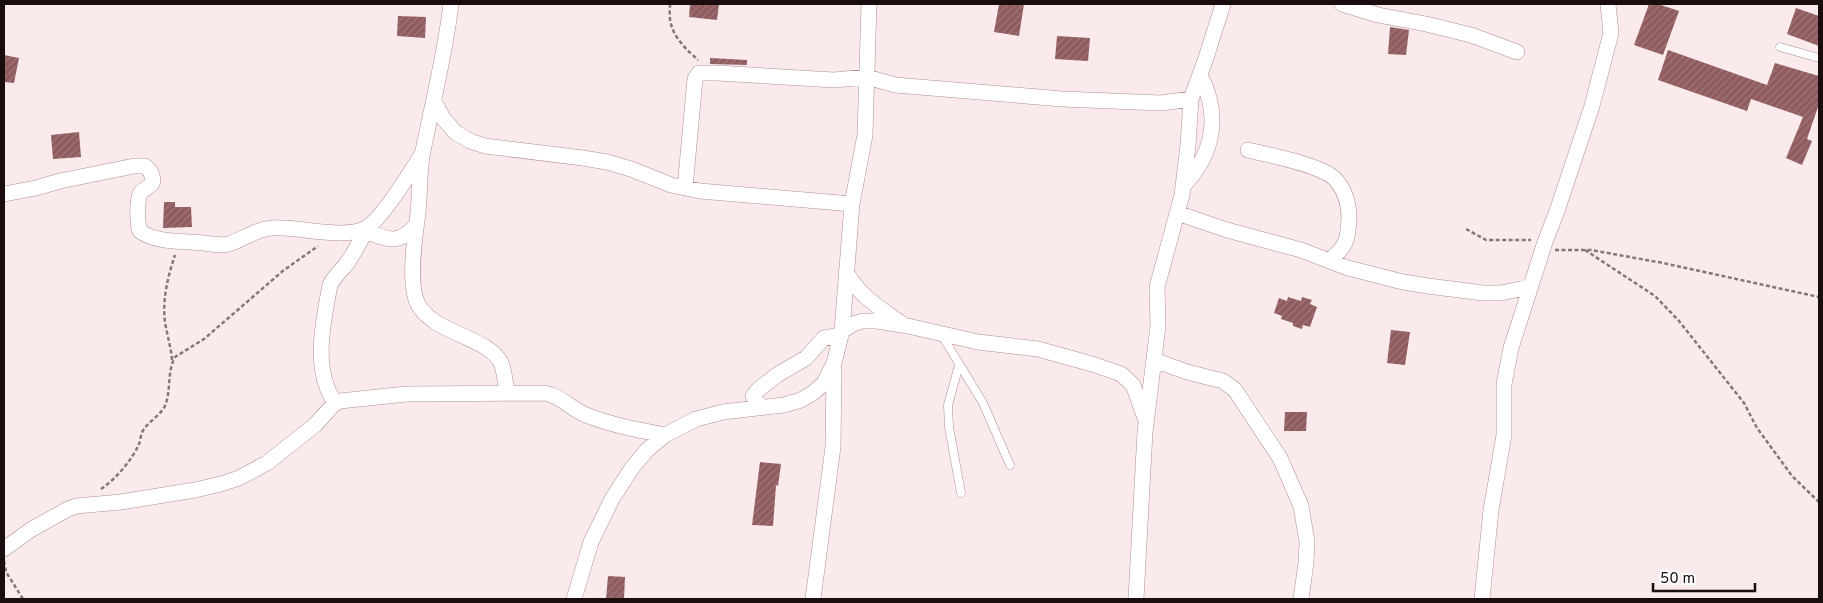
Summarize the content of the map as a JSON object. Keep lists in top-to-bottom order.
{
  "scale_bar": "50 m"
}
